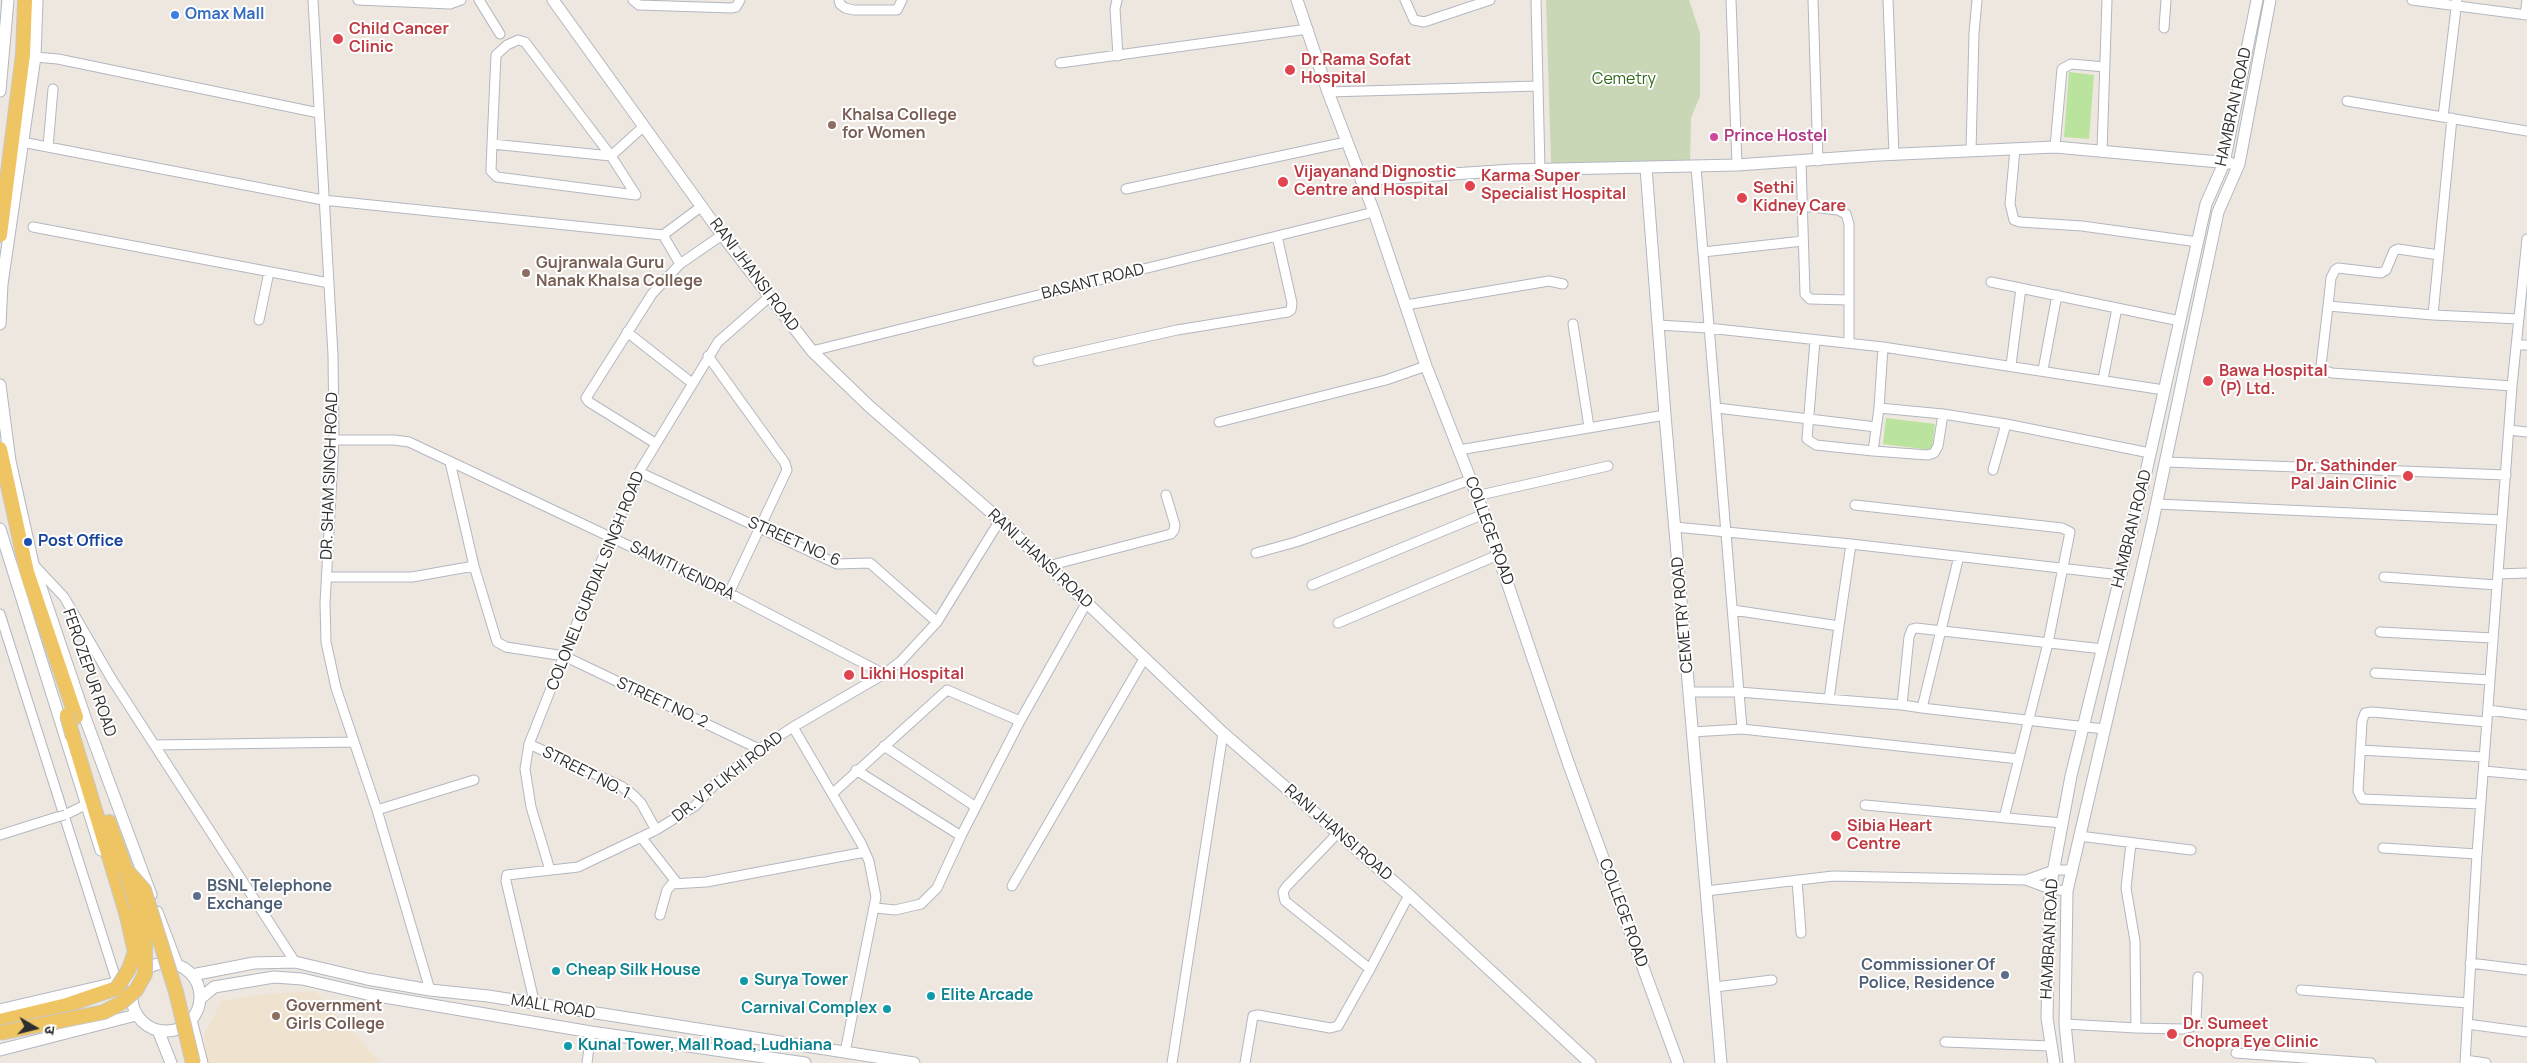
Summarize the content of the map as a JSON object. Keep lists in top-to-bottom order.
{
  "streets": {
    "main road": [
      "HAMBRAN ROAD",
      "RANI JHANSI ROAD",
      "COLLEGE ROAD",
      "CEMETRY ROAD",
      "FEROZEPUR ROAD",
      "MALL ROAD"
    ],
    "street": [
      "BASANT ROAD",
      "DR. SHAM SINGH ROAD",
      "STREET NO. 6",
      "SAMITI KENDRA",
      "COLONEL GURDIAL SINGH ROAD",
      "STREET NO. 2",
      "STREET NO. 1",
      "DR. V P LIKHI ROAD"
    ]
  },
  "crossings": [
    ["RANI JHANSI ROAD", "BASANT ROAD"],
    ["RANI JHANSI ROAD", "COLONEL GURDIAL SINGH ROAD"],
    ["RANI JHANSI ROAD", "DR. V P LIKHI ROAD"],
    ["BASANT ROAD", "COLLEGE ROAD"],
    ["DR. SHAM SINGH ROAD", "SAMITI KENDRA"],
    ["DR. SHAM SINGH ROAD", "MALL ROAD"],
    ["STREET NO. 6", "COLONEL GURDIAL SINGH ROAD"],
    ["STREET NO. 6", "DR. V P LIKHI ROAD"],
    ["SAMITI KENDRA", "COLONEL GURDIAL SINGH ROAD"],
    ["SAMITI KENDRA", "DR. V P LIKHI ROAD"],
    ["COLONEL GURDIAL SINGH ROAD", "STREET NO. 2"],
    ["COLONEL GURDIAL SINGH ROAD", "STREET NO. 1"],
    ["COLONEL GURDIAL SINGH ROAD", "DR. V P LIKHI ROAD"],
    ["STREET NO. 2", "DR. V P LIKHI ROAD"],
    ["STREET NO. 1", "DR. V P LIKHI ROAD"],
    ["DR. V P LIKHI ROAD", "MALL ROAD"]
  ],
  "parks": ["Cemetry"],
  "places": [
    "Omax Mall",
    "Child Cancer Clinic",
    "Dr.Rama Sofat Hospital",
    "Khalsa College for Women",
    "Prince Hostel",
    "Vijayanand Dignostic Centre and Hospital",
    "Karma Super Specialist Hospital",
    "Sethi Kidney Care",
    "Gujranwala Guru Nanak Khalsa College",
    "Bawa Hospital (P) Ltd.",
    "Dr. Sathinder Pal Jain Clinic",
    "Post Office",
    "Likhi Hospital",
    "Sibia Heart Centre",
    "BSNL Telephone Exchange",
    "Cheap Silk House",
    "Commissioner Of Police, Residence",
    "Surya Tower",
    "Elite Arcade",
    "Carnival Complex",
    "Government Girls College",
    "Dr. Sumeet Chopra Eye Clinic",
    "Kunal Tower, Mall Road, Ludhiana"
  ],
  "north": "right"
}
